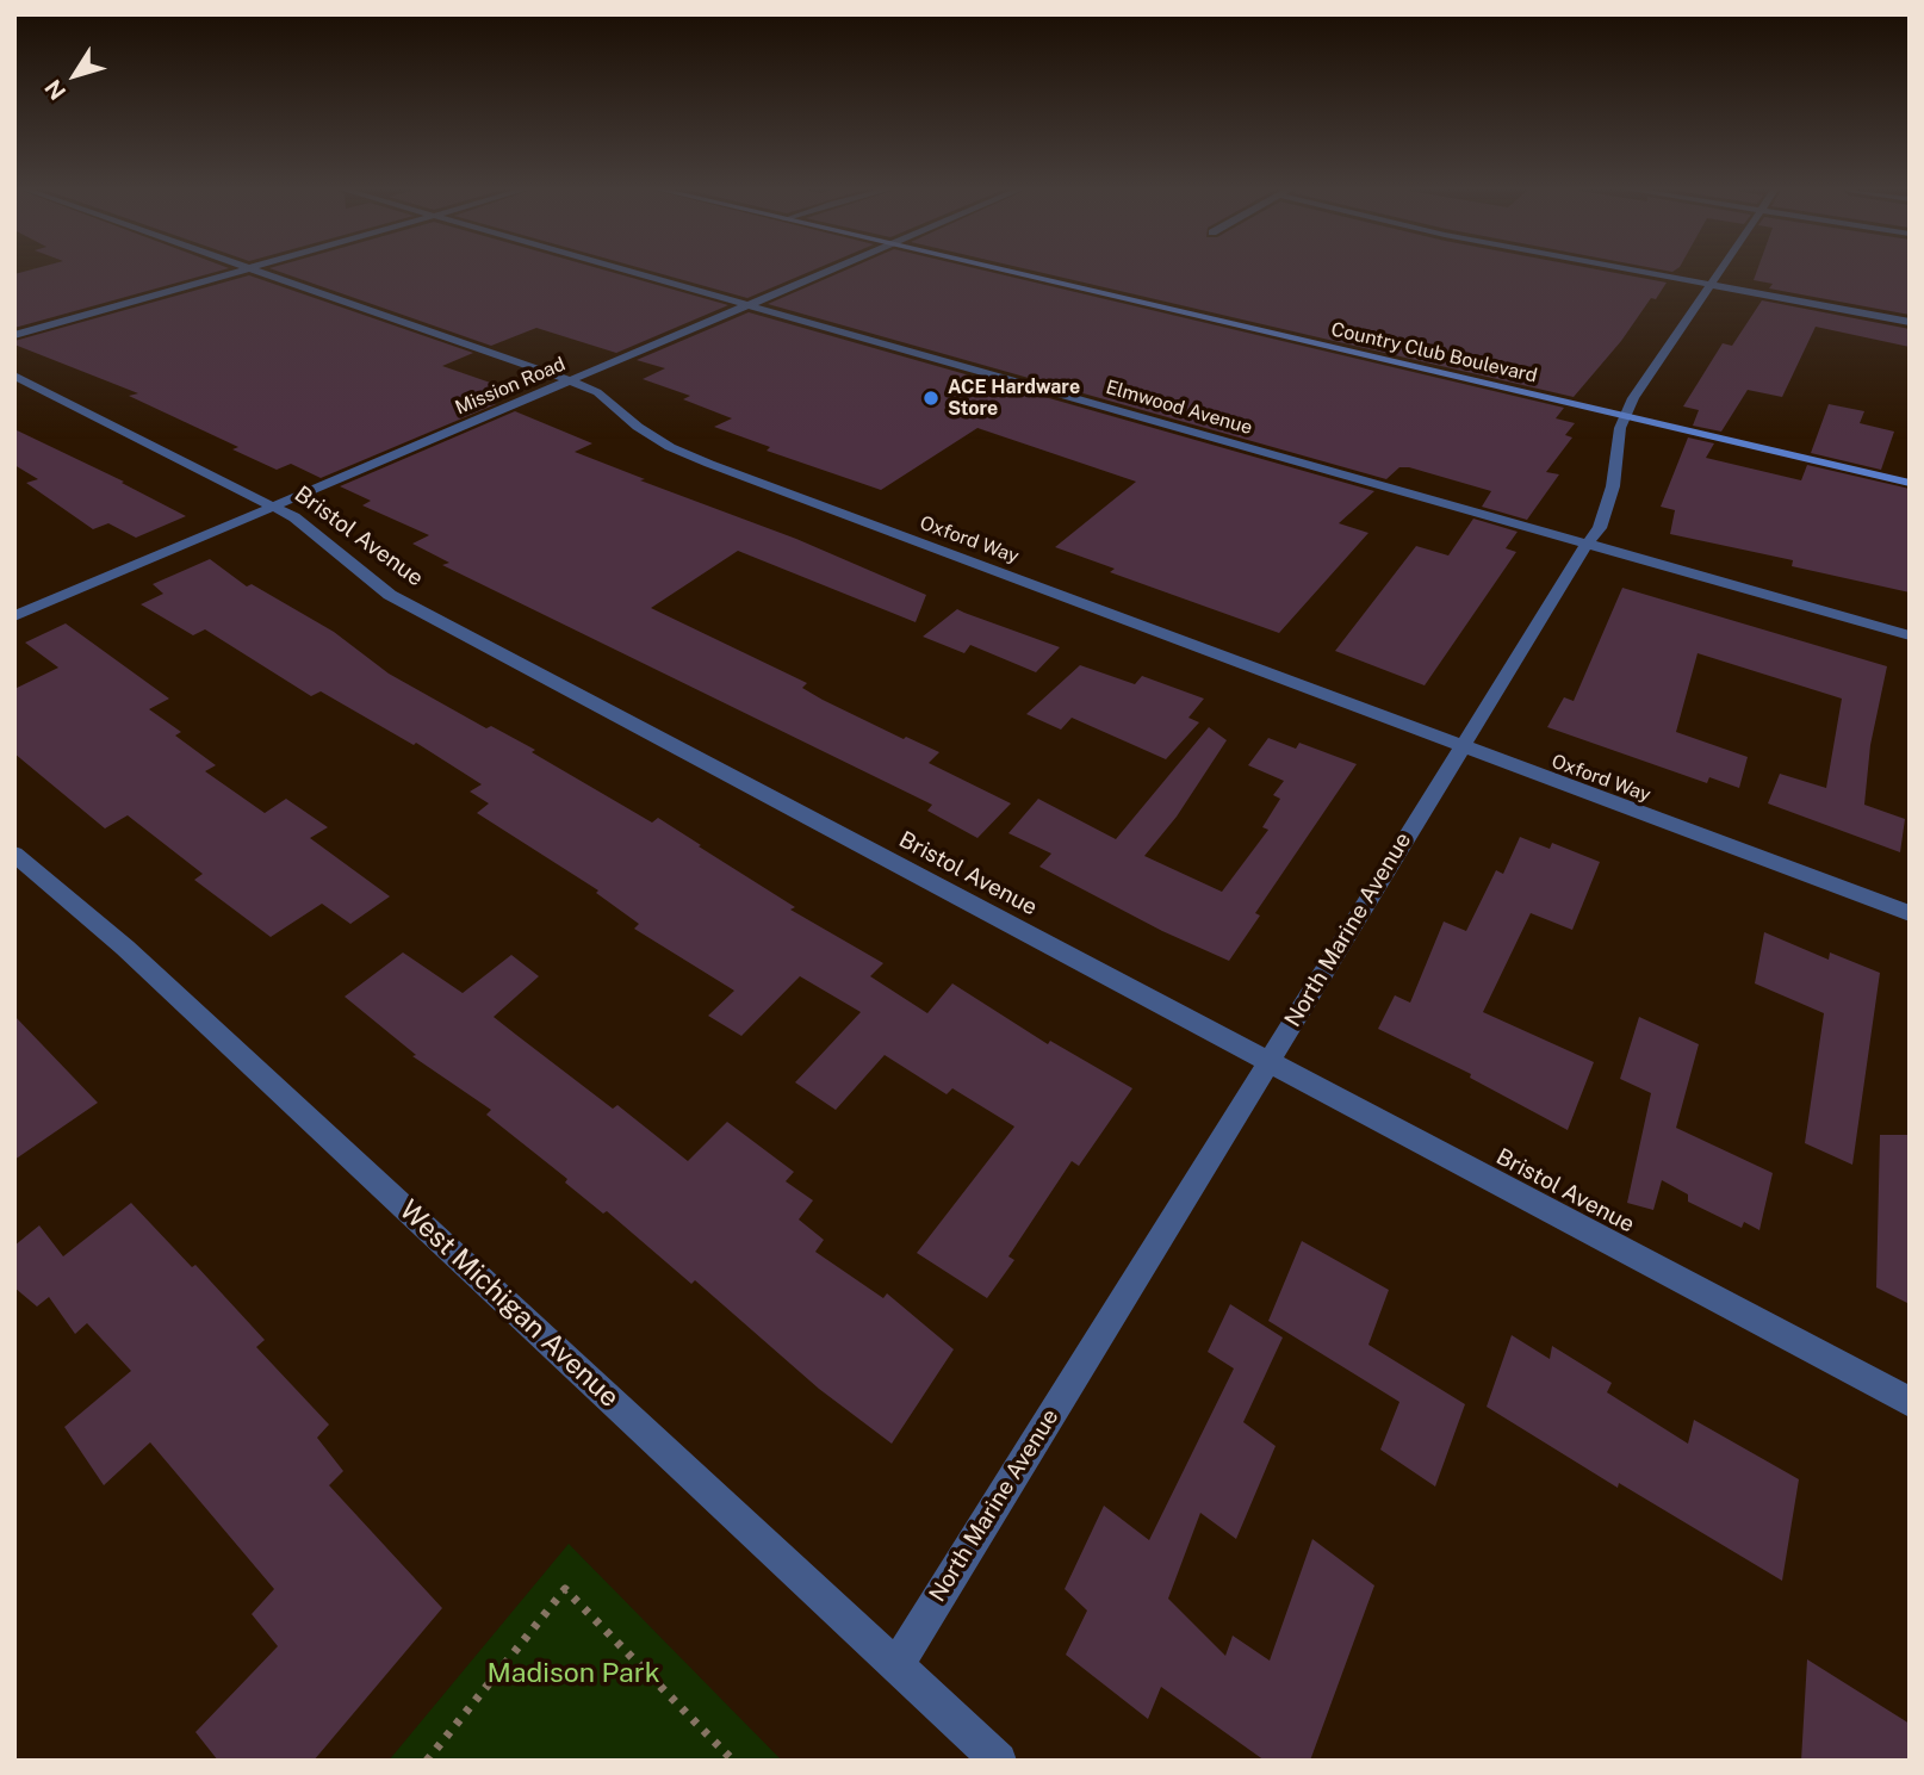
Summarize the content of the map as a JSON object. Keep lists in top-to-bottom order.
{
  "streets": {
    "street": [
      "Country Club Boulevard",
      "Mission Road",
      "Elmwood Avenue",
      "Bristol Avenue",
      "Oxford Way",
      "North Marine Avenue",
      "West Michigan Avenue"
    ]
  },
  "crossings": [
    ["Country Club Boulevard", "North Marine Avenue"],
    ["Mission Road", "Elmwood Avenue"],
    ["Mission Road", "Bristol Avenue"],
    ["Mission Road", "Oxford Way"],
    ["Elmwood Avenue", "North Marine Avenue"],
    ["Bristol Avenue", "North Marine Avenue"],
    ["Oxford Way", "North Marine Avenue"],
    ["North Marine Avenue", "West Michigan Avenue"]
  ],
  "parks": ["Madison Park"],
  "places": ["ACE Hardware Store"],
  "north": "bottom left"
}
